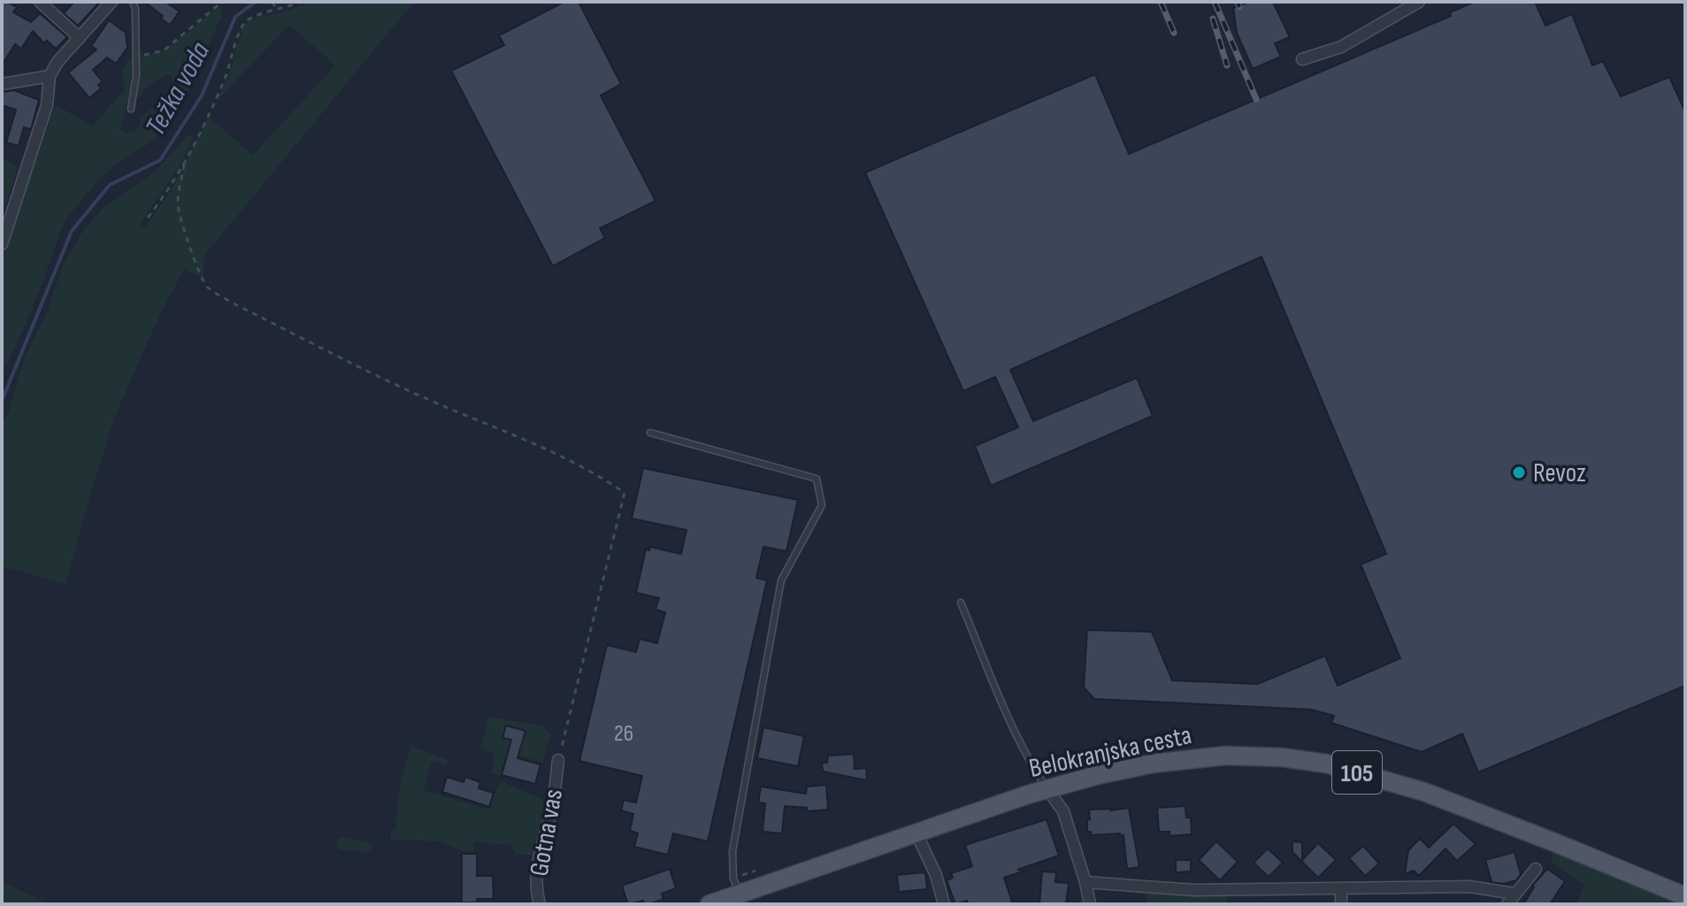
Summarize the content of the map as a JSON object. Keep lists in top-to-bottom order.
{
  "streets": {
    "main road": ["Belokranjska cesta", "105"],
    "street": ["Gotna vas"]
  },
  "water": ["Težka voda"],
  "places": ["Revoz"],
  "house_numbers": ["26"]
}
